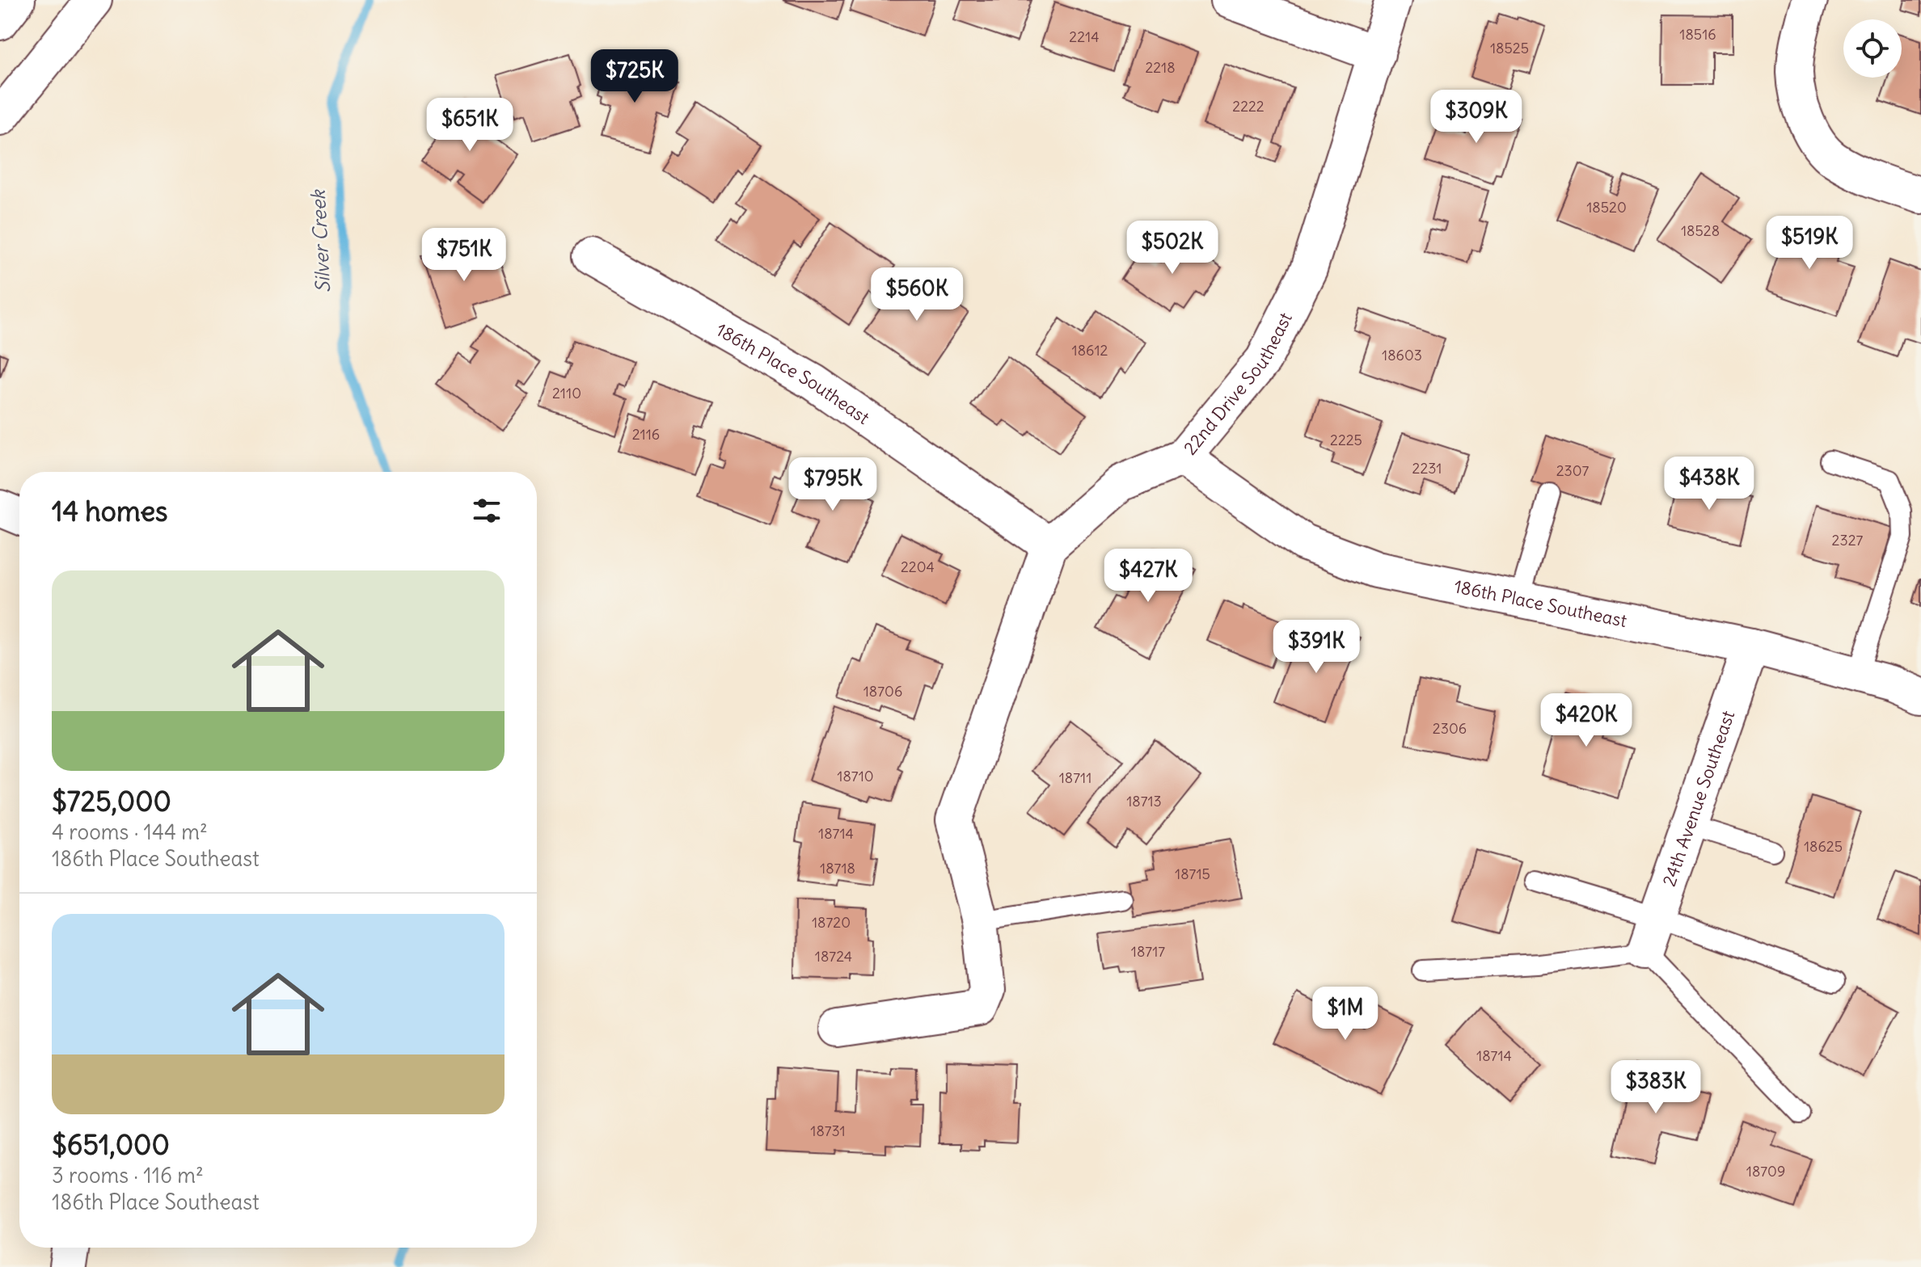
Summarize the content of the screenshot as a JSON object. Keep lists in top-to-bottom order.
{
  "streets": {
    "street": ["186th Place Southeast", "22nd Drive Southeast", "24th Avenue Southeast"]
  },
  "crossings": [
    ["186th Place Southeast", "22nd Drive Southeast"],
    ["186th Place Southeast", "24th Avenue Southeast"]
  ],
  "water": ["Silver Creek"],
  "house_numbers": [
    "18516",
    "2214",
    "18525",
    "2218",
    "2222",
    "18520",
    "18528",
    "18612",
    "18603",
    "2110",
    "2116",
    "2225",
    "2231",
    "2307",
    "2327",
    "2204",
    "18706",
    "2306",
    "18710",
    "18711",
    "18713",
    "18714",
    "18625",
    "18718",
    "18715",
    "18720",
    "18717",
    "18724",
    "18714",
    "18731",
    "18709"
  ],
  "page": {
    "price": [
      "$725K",
      "$309K",
      "$651K",
      "$519K",
      "$502K",
      "$751K",
      "$560K",
      "$438K",
      "$795K",
      "$427K",
      "$391K",
      "$420K",
      "$1M",
      "$383K"
    ],
    "heading": "14 homes",
    "list": [
      {
        "name": "$725,000",
        "note": "4 rooms · 144 m² · 186th Place Southeast"
      },
      {
        "name": "$651,000",
        "note": "3 rooms · 116 m² · 186th Place Southeast"
      }
    ]
  }
}
